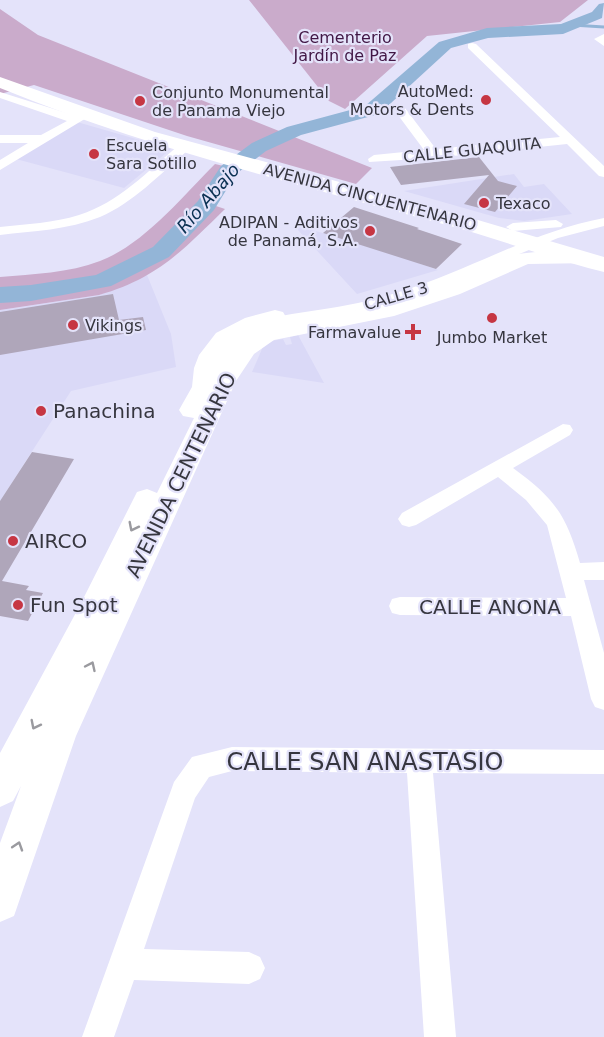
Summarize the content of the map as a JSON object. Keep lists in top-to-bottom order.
{
  "streets": {
    "main road": ["AVENIDA CINCUENTENARIO", "AVENIDA CENTENARIO"],
    "street": [
      "CALLE GUAQUITA",
      "CALLE 3",
      "CALLE ANONA",
      "CALLE SAN ANASTASIO"
    ]
  },
  "crossings": [
    ["AVENIDA CINCUENTENARIO", "AVENIDA CENTENARIO"],
    ["CALLE 3", "AVENIDA CENTENARIO"]
  ],
  "water": ["Río Abajo"],
  "parks": ["Cementerio Jardín de Paz"],
  "places": {
    "other": [
      "AutoMed: Motors & Dents",
      "Conjunto Monumental de Panama Viejo",
      "Escuela Sara Sotillo",
      "Texaco",
      "ADIPAN - Aditivos de Panamá, S.A.",
      "Jumbo Market",
      "Vikings",
      "Panachina",
      "AIRCO",
      "Fun Spot"
    ],
    "health": ["Farmavalue"]
  }
}
